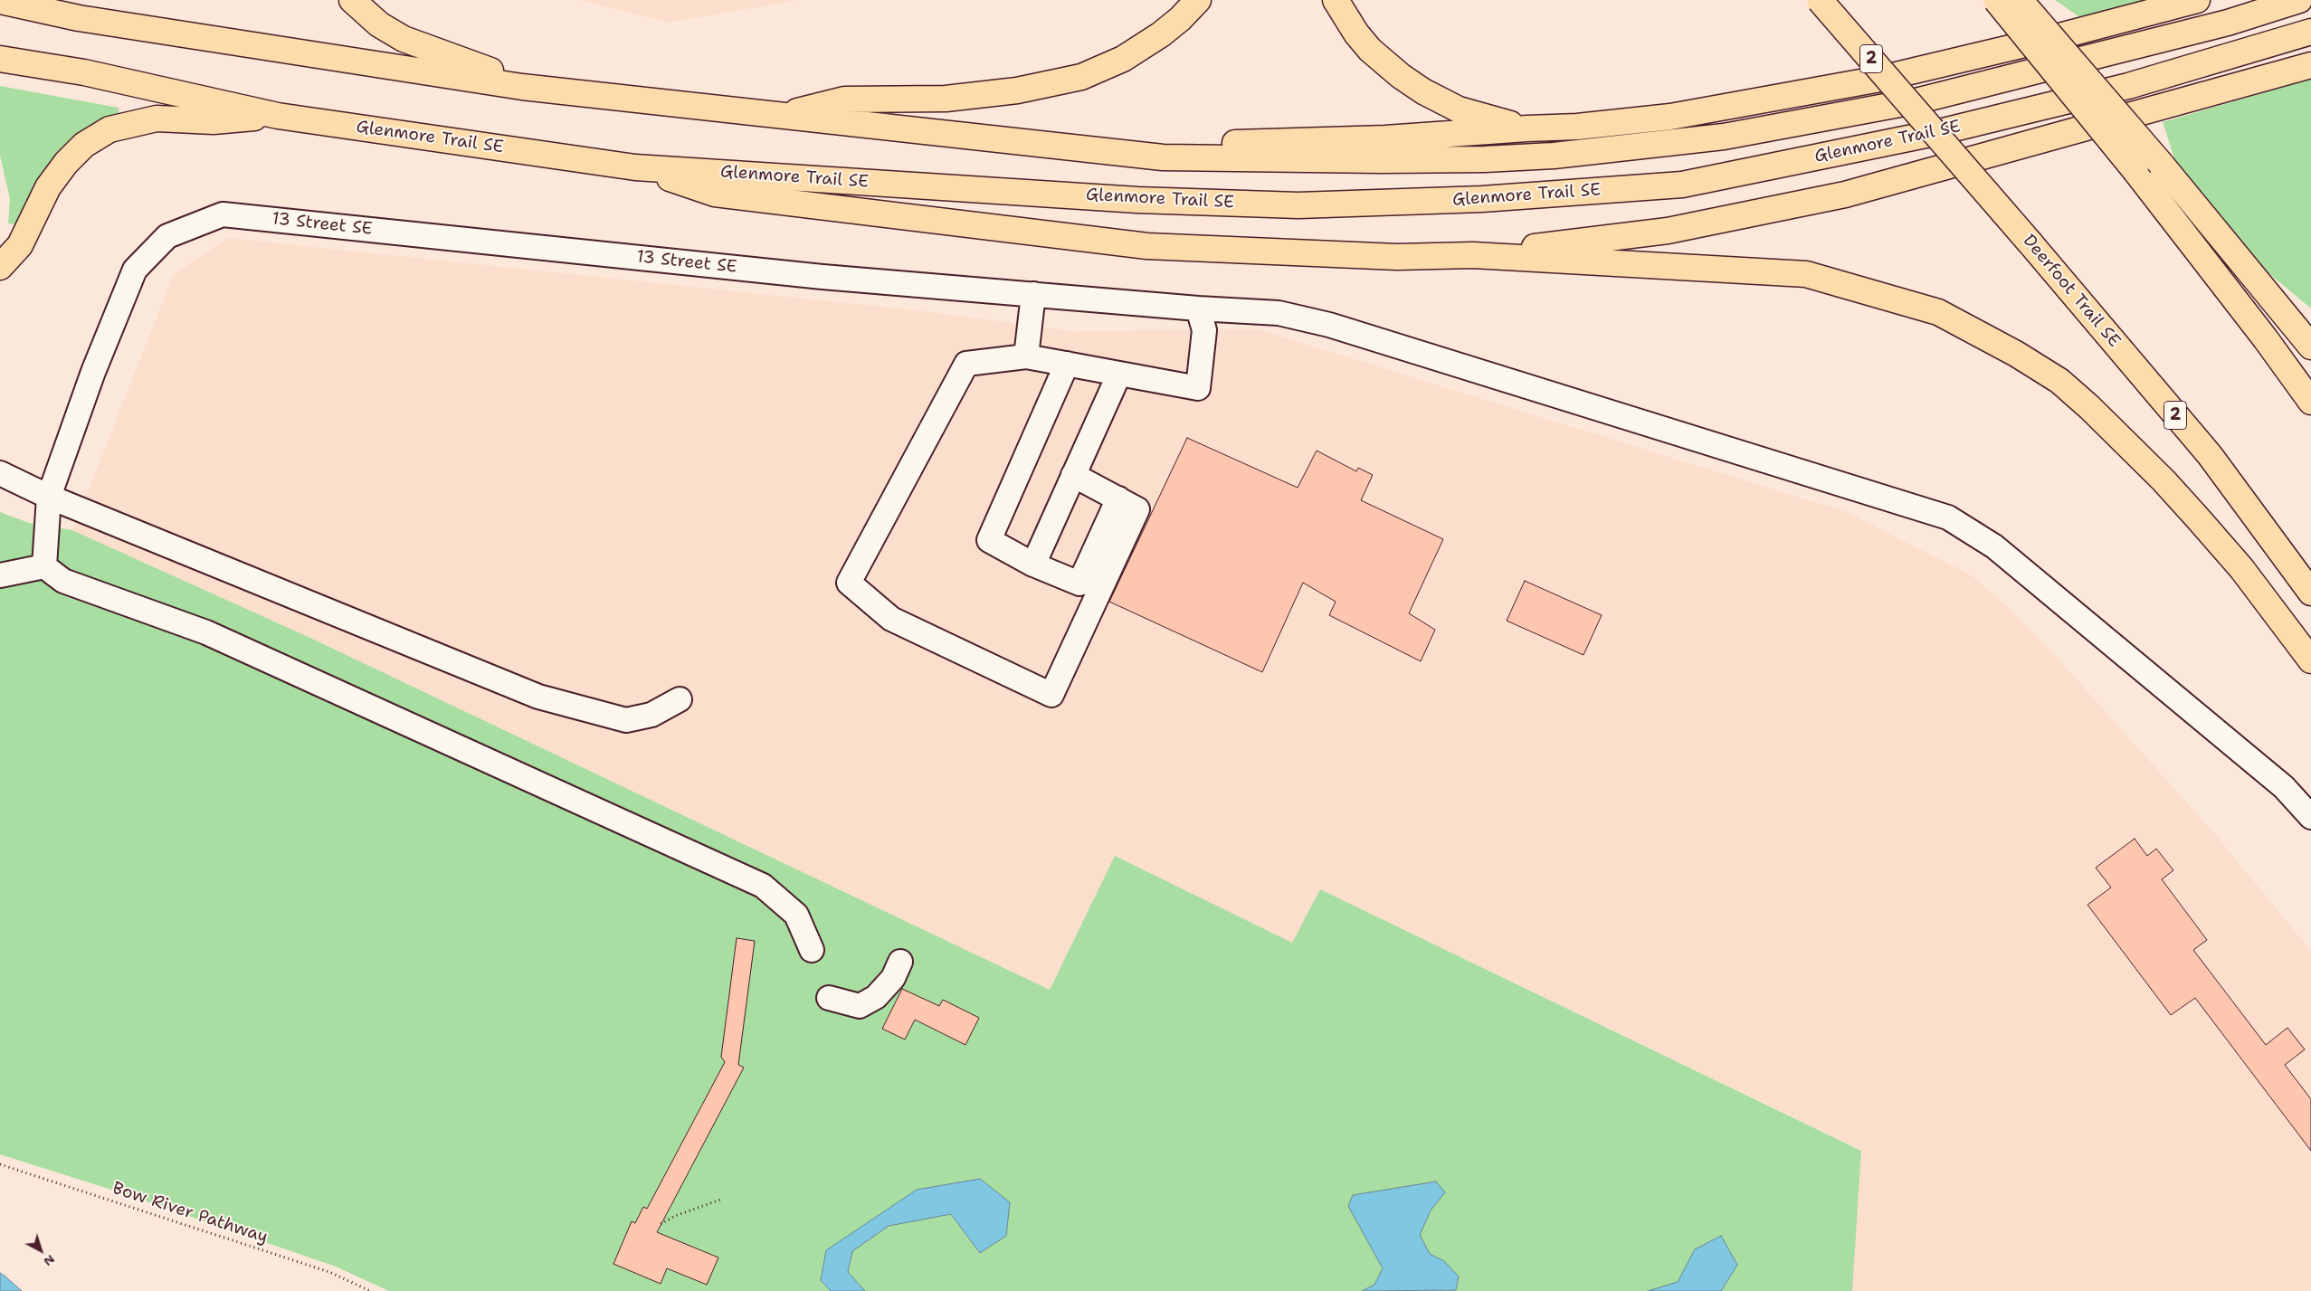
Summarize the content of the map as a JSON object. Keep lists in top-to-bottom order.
{
  "streets": {
    "highway": ["2", "Glenmore Trail SE", "Deerfoot Trail SE"],
    "lane": ["13 Street SE"],
    "path": ["Bow River Pathway"]
  },
  "north": "bottom right"
}
